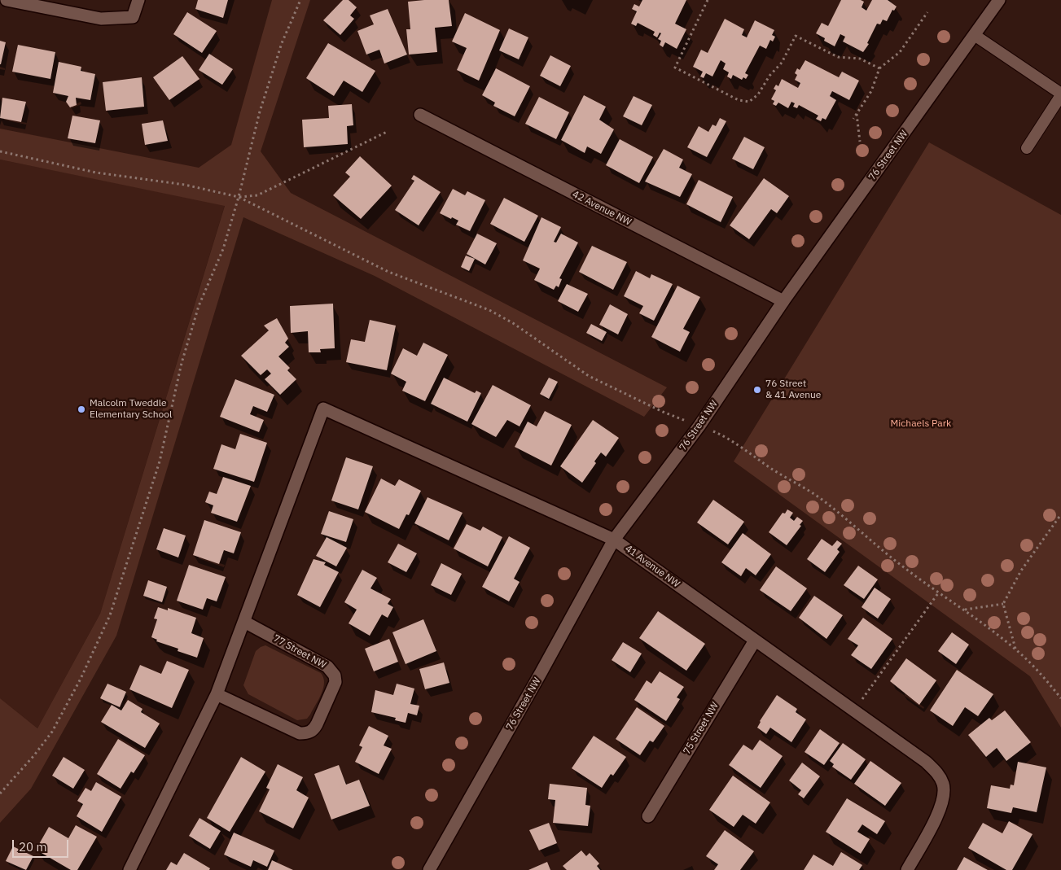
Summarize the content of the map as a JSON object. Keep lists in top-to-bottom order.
{
  "streets": {
    "street": [
      "76 Street NW",
      "42 Avenue NW",
      "41 Avenue NW",
      "77 Street NW",
      "75 Street NW"
    ]
  },
  "crossings": [
    ["76 Street NW", "42 Avenue NW"],
    ["76 Street NW", "41 Avenue NW"],
    ["41 Avenue NW", "77 Street NW"],
    ["41 Avenue NW", "75 Street NW"]
  ],
  "parks": ["Michaels Park"],
  "places": ["76 Street & 41 Avenue", "Malcolm Tweddle Elementary School"],
  "scale_bar": "20 m"
}
